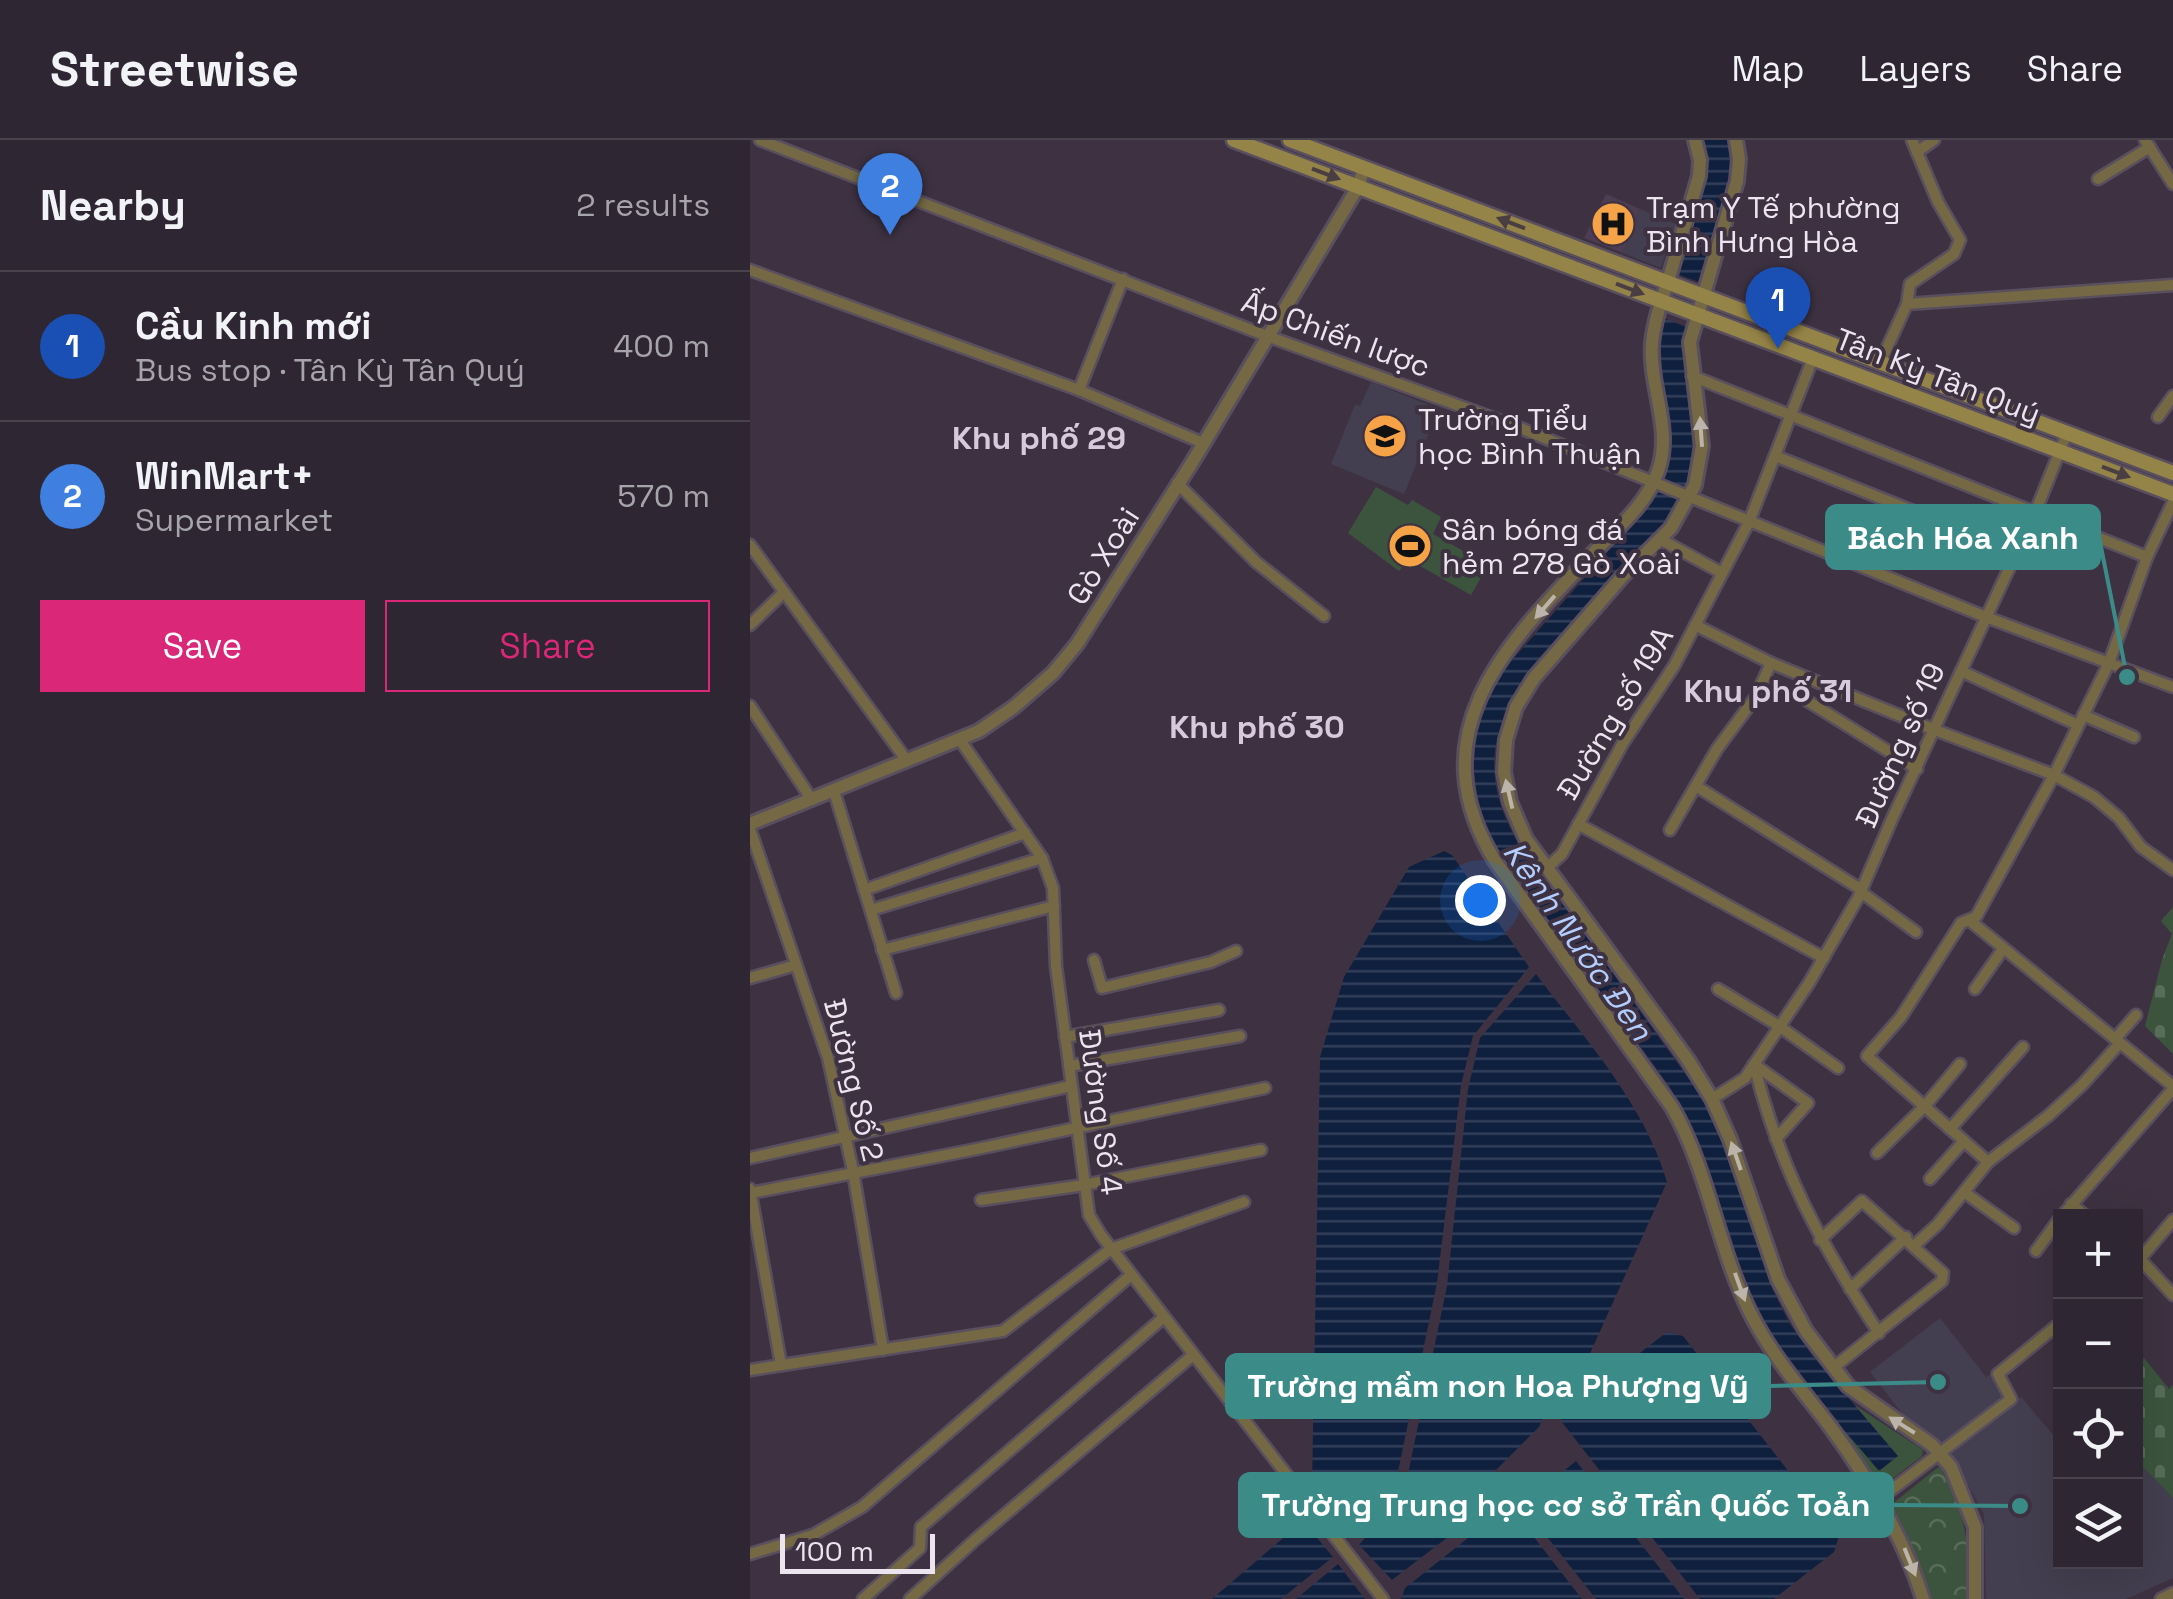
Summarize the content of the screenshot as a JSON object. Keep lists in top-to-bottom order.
{
  "streets": {
    "main road": ["Tân Kỳ Tân Quý"],
    "street": [
      "Ấp Chiến lược",
      "Gò Xoài",
      "Đường số 19A",
      "Đường số 19",
      "Đường Số 2",
      "Đường Số 4"
    ]
  },
  "crossings": [
    ["Ấp Chiến lược", "Gò Xoài"],
    ["Ấp Chiến lược", "Đường số 19A"],
    ["Ấp Chiến lược", "Đường số 19"],
    ["Tân Kỳ Tân Quý", "Gò Xoài"],
    ["Tân Kỳ Tân Quý", "Đường số 19A"],
    ["Tân Kỳ Tân Quý", "Đường số 19"],
    ["Gò Xoài", "Đường Số 2"],
    ["Gò Xoài", "Đường Số 4"]
  ],
  "districts": ["Khu phố 29", "Khu phố 31", "Khu phố 30"],
  "water": ["Kênh Nước Đen"],
  "places": {
    "hospital": ["Trạm Y Tế phường Bình Hưng Hòa"],
    "school or university": ["Trường Tiểu học Bình Thuận"],
    "sports": ["Sân bóng đá hẻm 278 Gò Xoài"],
    "other": ["Bách Hóa Xanh", "Trường mầm non Hoa Phượng Vỹ", "Trường Trung học cơ sở Trần Quốc Toản"]
  },
  "scale_bar": "100 m",
  "page": {
    "header": "Streetwise",
    "nav": ["Map", "Layers", "Share"],
    "heading": ["Nearby", "2 results"],
    "pins": ["2", "1"],
    "list": [
      {
        "mark": "1",
        "name": "Cầu Kinh mới",
        "note": "Bus stop · Tân Kỳ Tân Quý",
        "value": "400 m"
      },
      {
        "mark": "2",
        "name": "WinMart+",
        "note": "Supermarket",
        "value": "570 m"
      }
    ],
    "buttons": ["Save", "Share"],
    "map_buttons": ["+", "−"],
    "scale": "100 m"
  }
}
